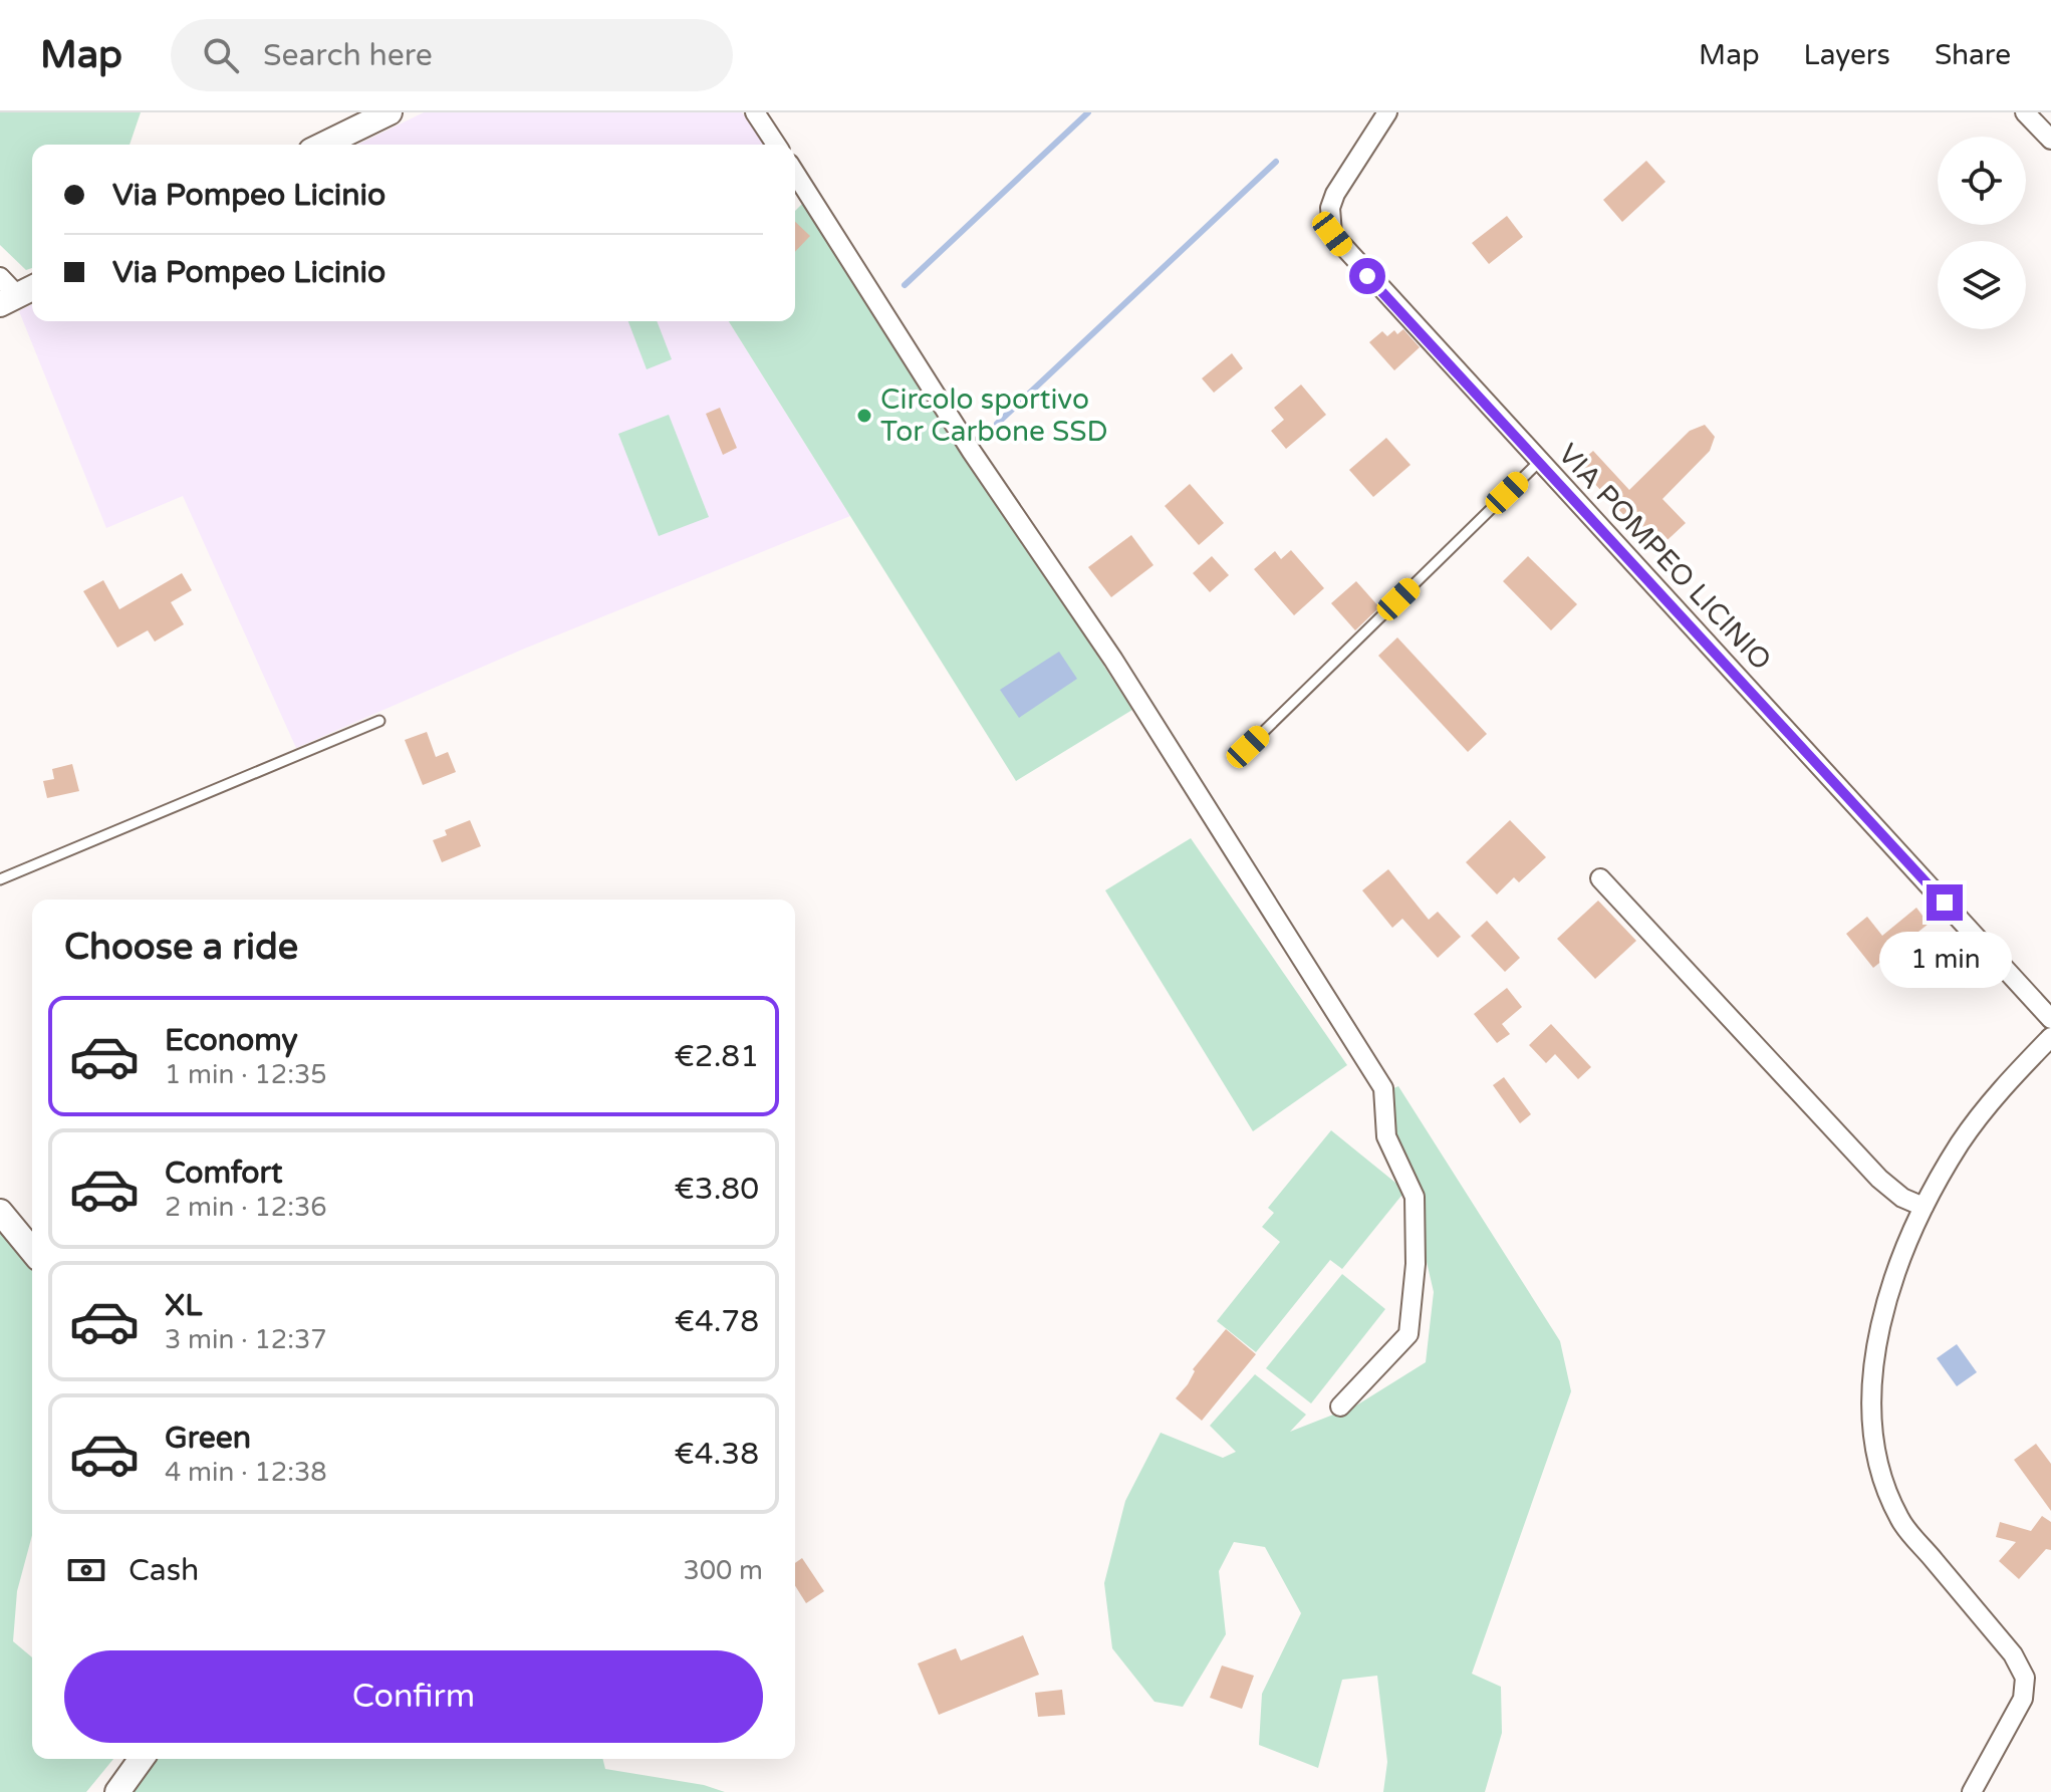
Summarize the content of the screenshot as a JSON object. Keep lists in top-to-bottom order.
{
  "streets": {
    "street": ["VIA POMPEO LICINIO"]
  },
  "places": ["Circolo sportivo Tor Carbone SSD"],
  "page": {
    "header": "Map",
    "search": "Search here",
    "nav": ["Map", "Layers", "Share"],
    "banner": ["Via Pompeo Licinio", "Via Pompeo Licinio"],
    "heading": "Choose a ride",
    "bubble": "1 min",
    "list": [
      {
        "name": "Economy",
        "note": "1 min · 12:35",
        "value": "€2.81"
      },
      {
        "name": "Comfort",
        "note": "2 min · 12:36",
        "value": "€3.80"
      },
      {
        "name": "XL",
        "note": "3 min · 12:37",
        "value": "€4.78"
      },
      {
        "name": "Green",
        "note": "4 min · 12:38",
        "value": "€4.38"
      }
    ],
    "pay": ["Cash", "300 m"],
    "buttons": "Confirm"
  }
}
